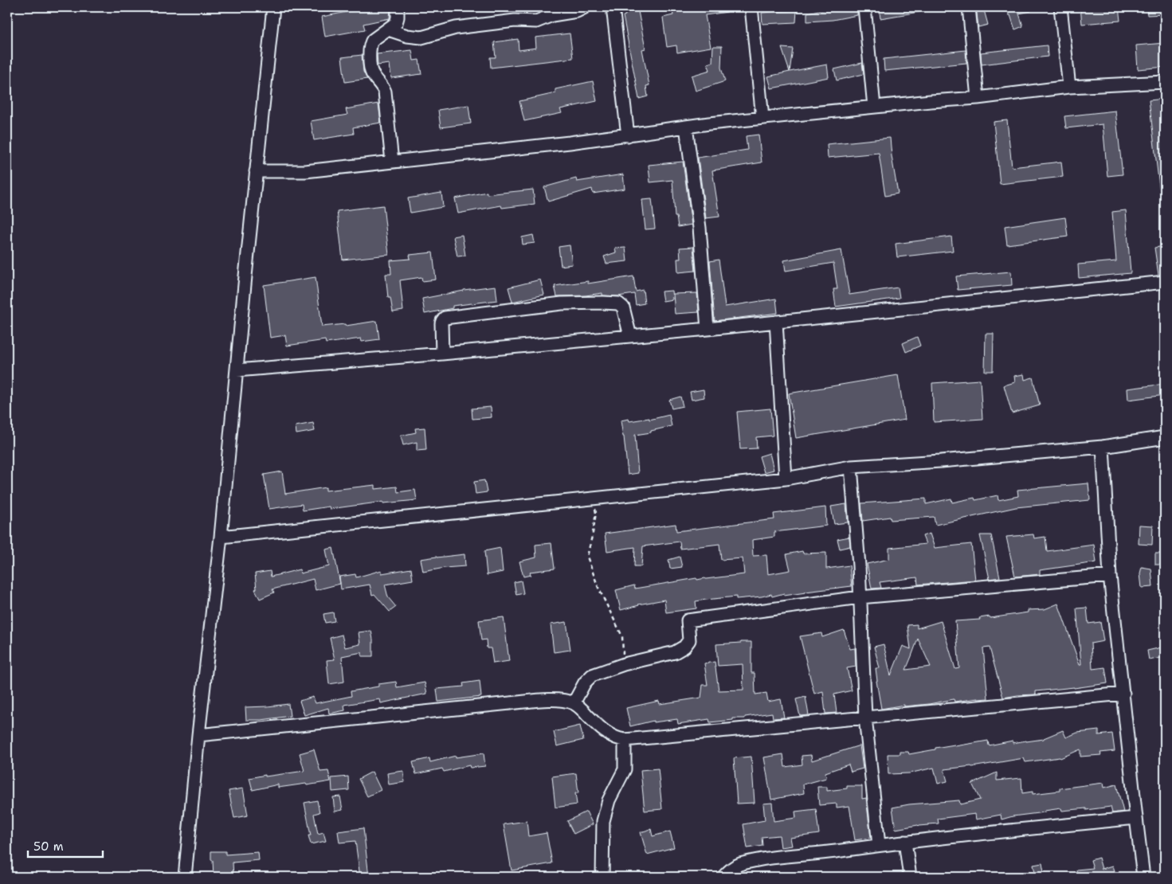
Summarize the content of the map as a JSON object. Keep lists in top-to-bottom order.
{
  "scale_bar": "50 m"
}
